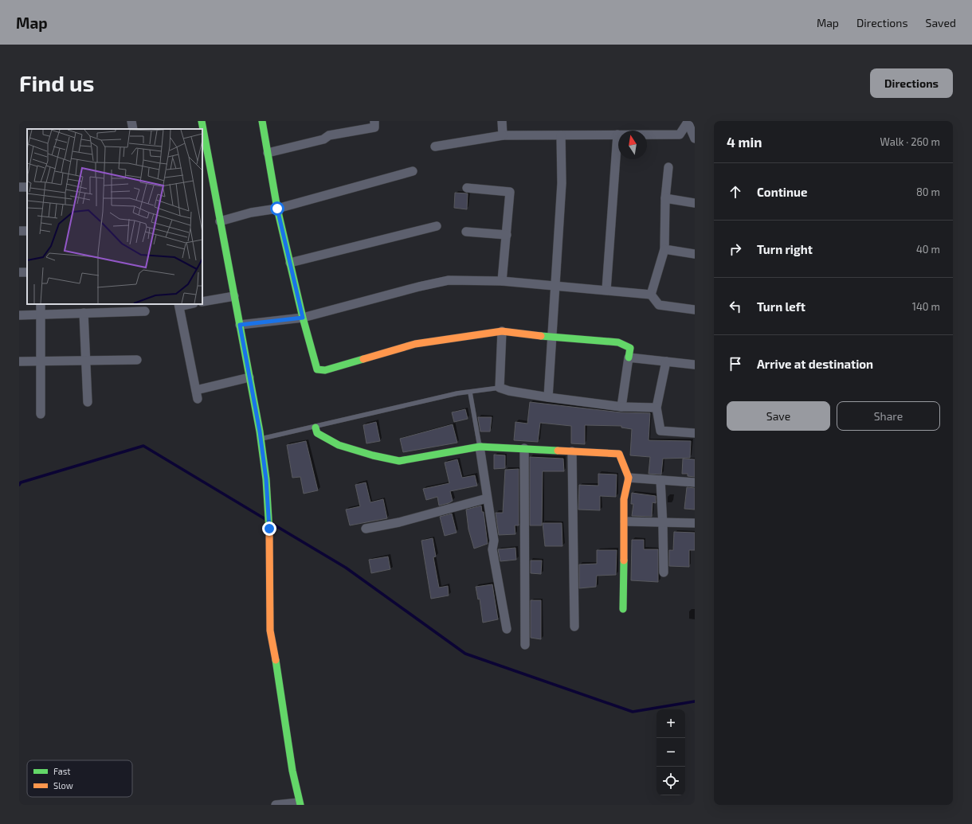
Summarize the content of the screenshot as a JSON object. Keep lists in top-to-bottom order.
{
  "legend": ["Fast", "Slow"],
  "north": "top",
  "page": {
    "header": "Map",
    "nav": ["Map", "Directions", "Saved"],
    "buttons": [
      "Directions",
      ["Save", "Share"]
    ],
    "title": "Find us",
    "heading": ["4 min", "Walk · 260 m"],
    "list": [
      ["Continue", "80 m"],
      ["Turn right", "40 m"],
      ["Turn left", "140 m"],
      "Arrive at destination"
    ],
    "map_buttons": ["+", "−"]
  }
}
